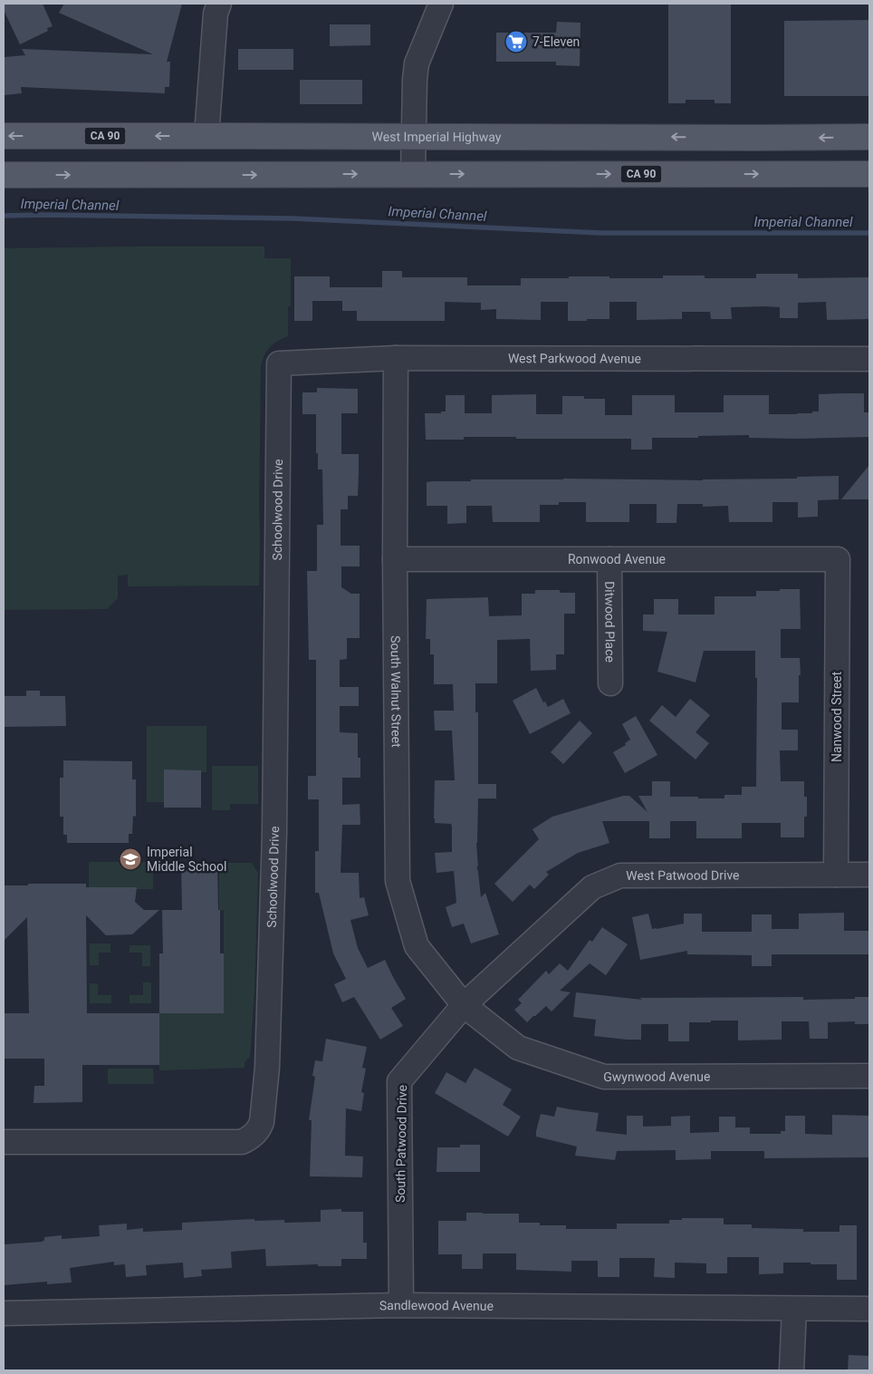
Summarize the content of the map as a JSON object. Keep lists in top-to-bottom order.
{
  "streets": {
    "main road": ["CA 90", "West Imperial Highway"],
    "street": [
      "West Parkwood Avenue",
      "Schoolwood Drive",
      "Ronwood Avenue",
      "Ditwood Place",
      "South Walnut Street",
      "Nanwood Street",
      "West Patwood Drive",
      "Gwynwood Avenue",
      "South Patwood Drive",
      "Sandlewood Avenue"
    ]
  },
  "crossings": [
    ["West Parkwood Avenue", "Schoolwood Drive"],
    ["West Parkwood Avenue", "South Walnut Street"],
    ["Ronwood Avenue", "Ditwood Place"],
    ["Ronwood Avenue", "South Walnut Street"],
    ["Ronwood Avenue", "Nanwood Street"],
    ["South Walnut Street", "West Patwood Drive"],
    ["South Walnut Street", "Gwynwood Avenue"],
    ["South Walnut Street", "South Patwood Drive"],
    ["Nanwood Street", "West Patwood Drive"],
    ["West Patwood Drive", "Gwynwood Avenue"],
    ["West Patwood Drive", "South Patwood Drive"],
    ["Gwynwood Avenue", "South Patwood Drive"],
    ["South Patwood Drive", "Sandlewood Avenue"]
  ],
  "water": ["Imperial Channel"],
  "places": {
    "supermarket": ["7-Eleven"],
    "school or university": ["Imperial Middle School"]
  }
}
